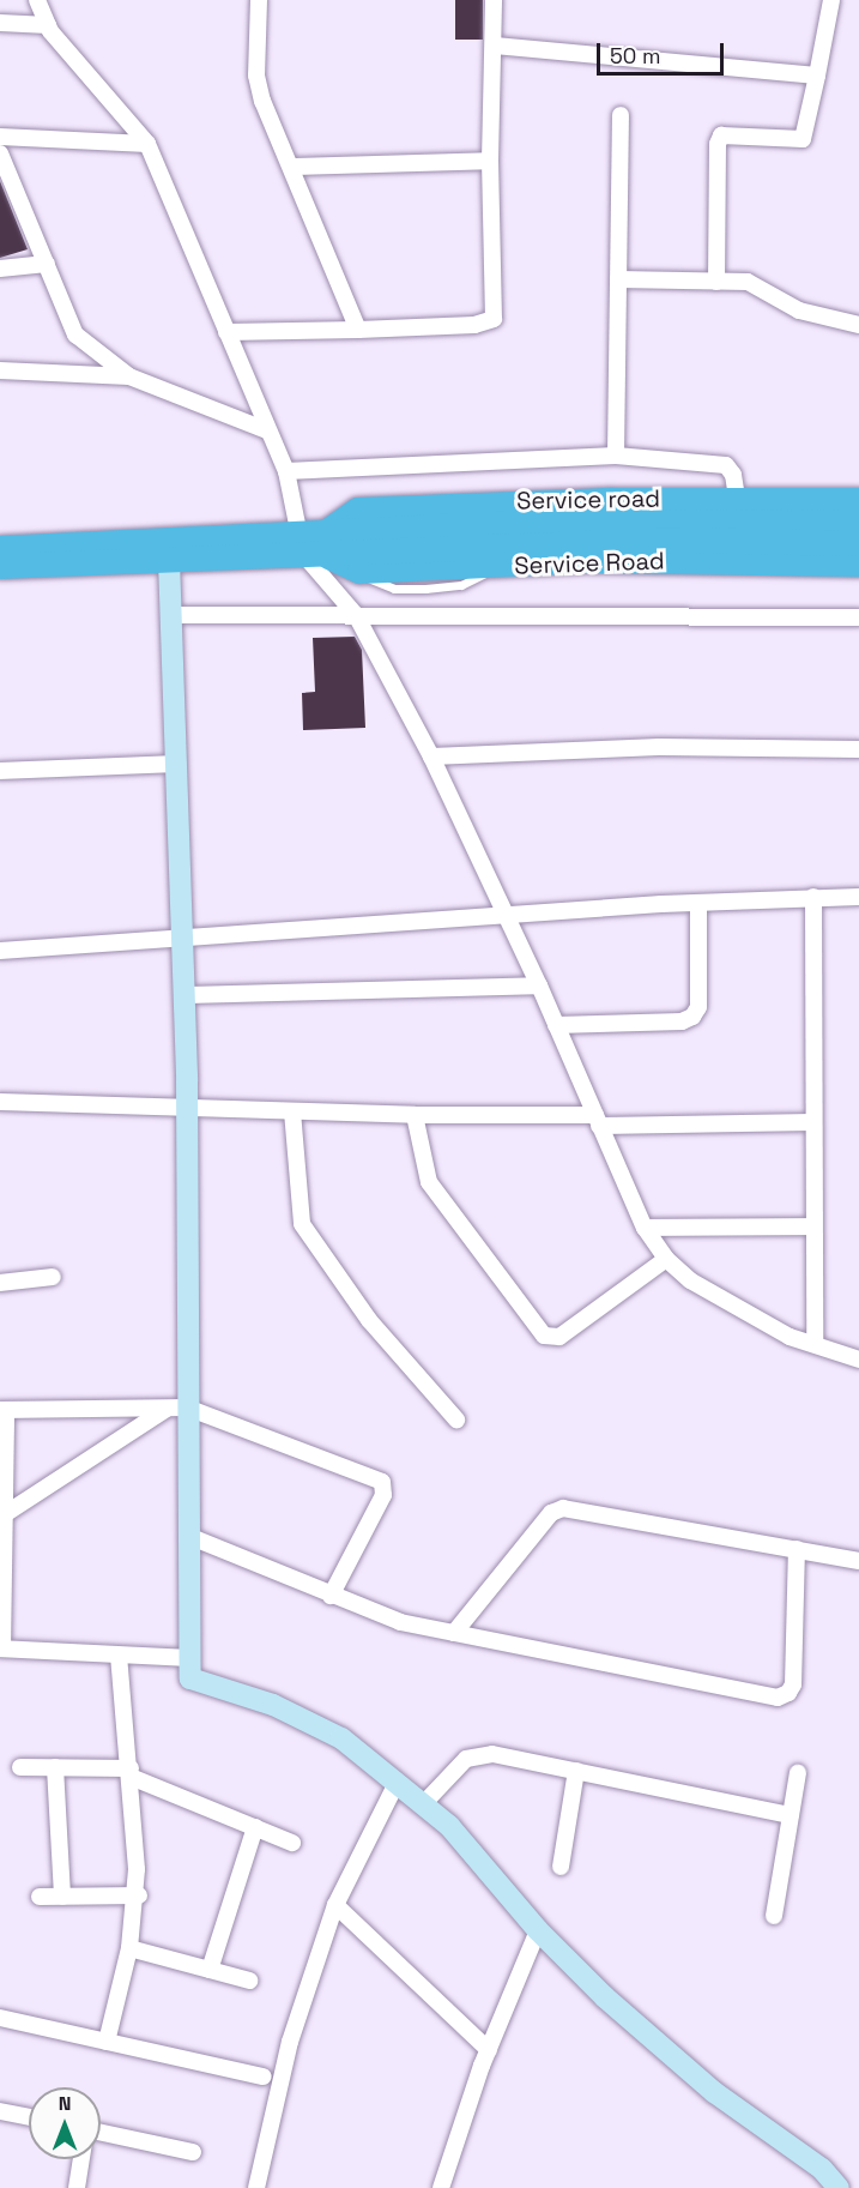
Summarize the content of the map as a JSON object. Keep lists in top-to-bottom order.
{
  "streets": {
    "highway": ["Service road", "Service Road"]
  },
  "crossings": [
    ["Service road", "Service Road"]
  ],
  "scale_bar": "50 m",
  "north": "top"
}
